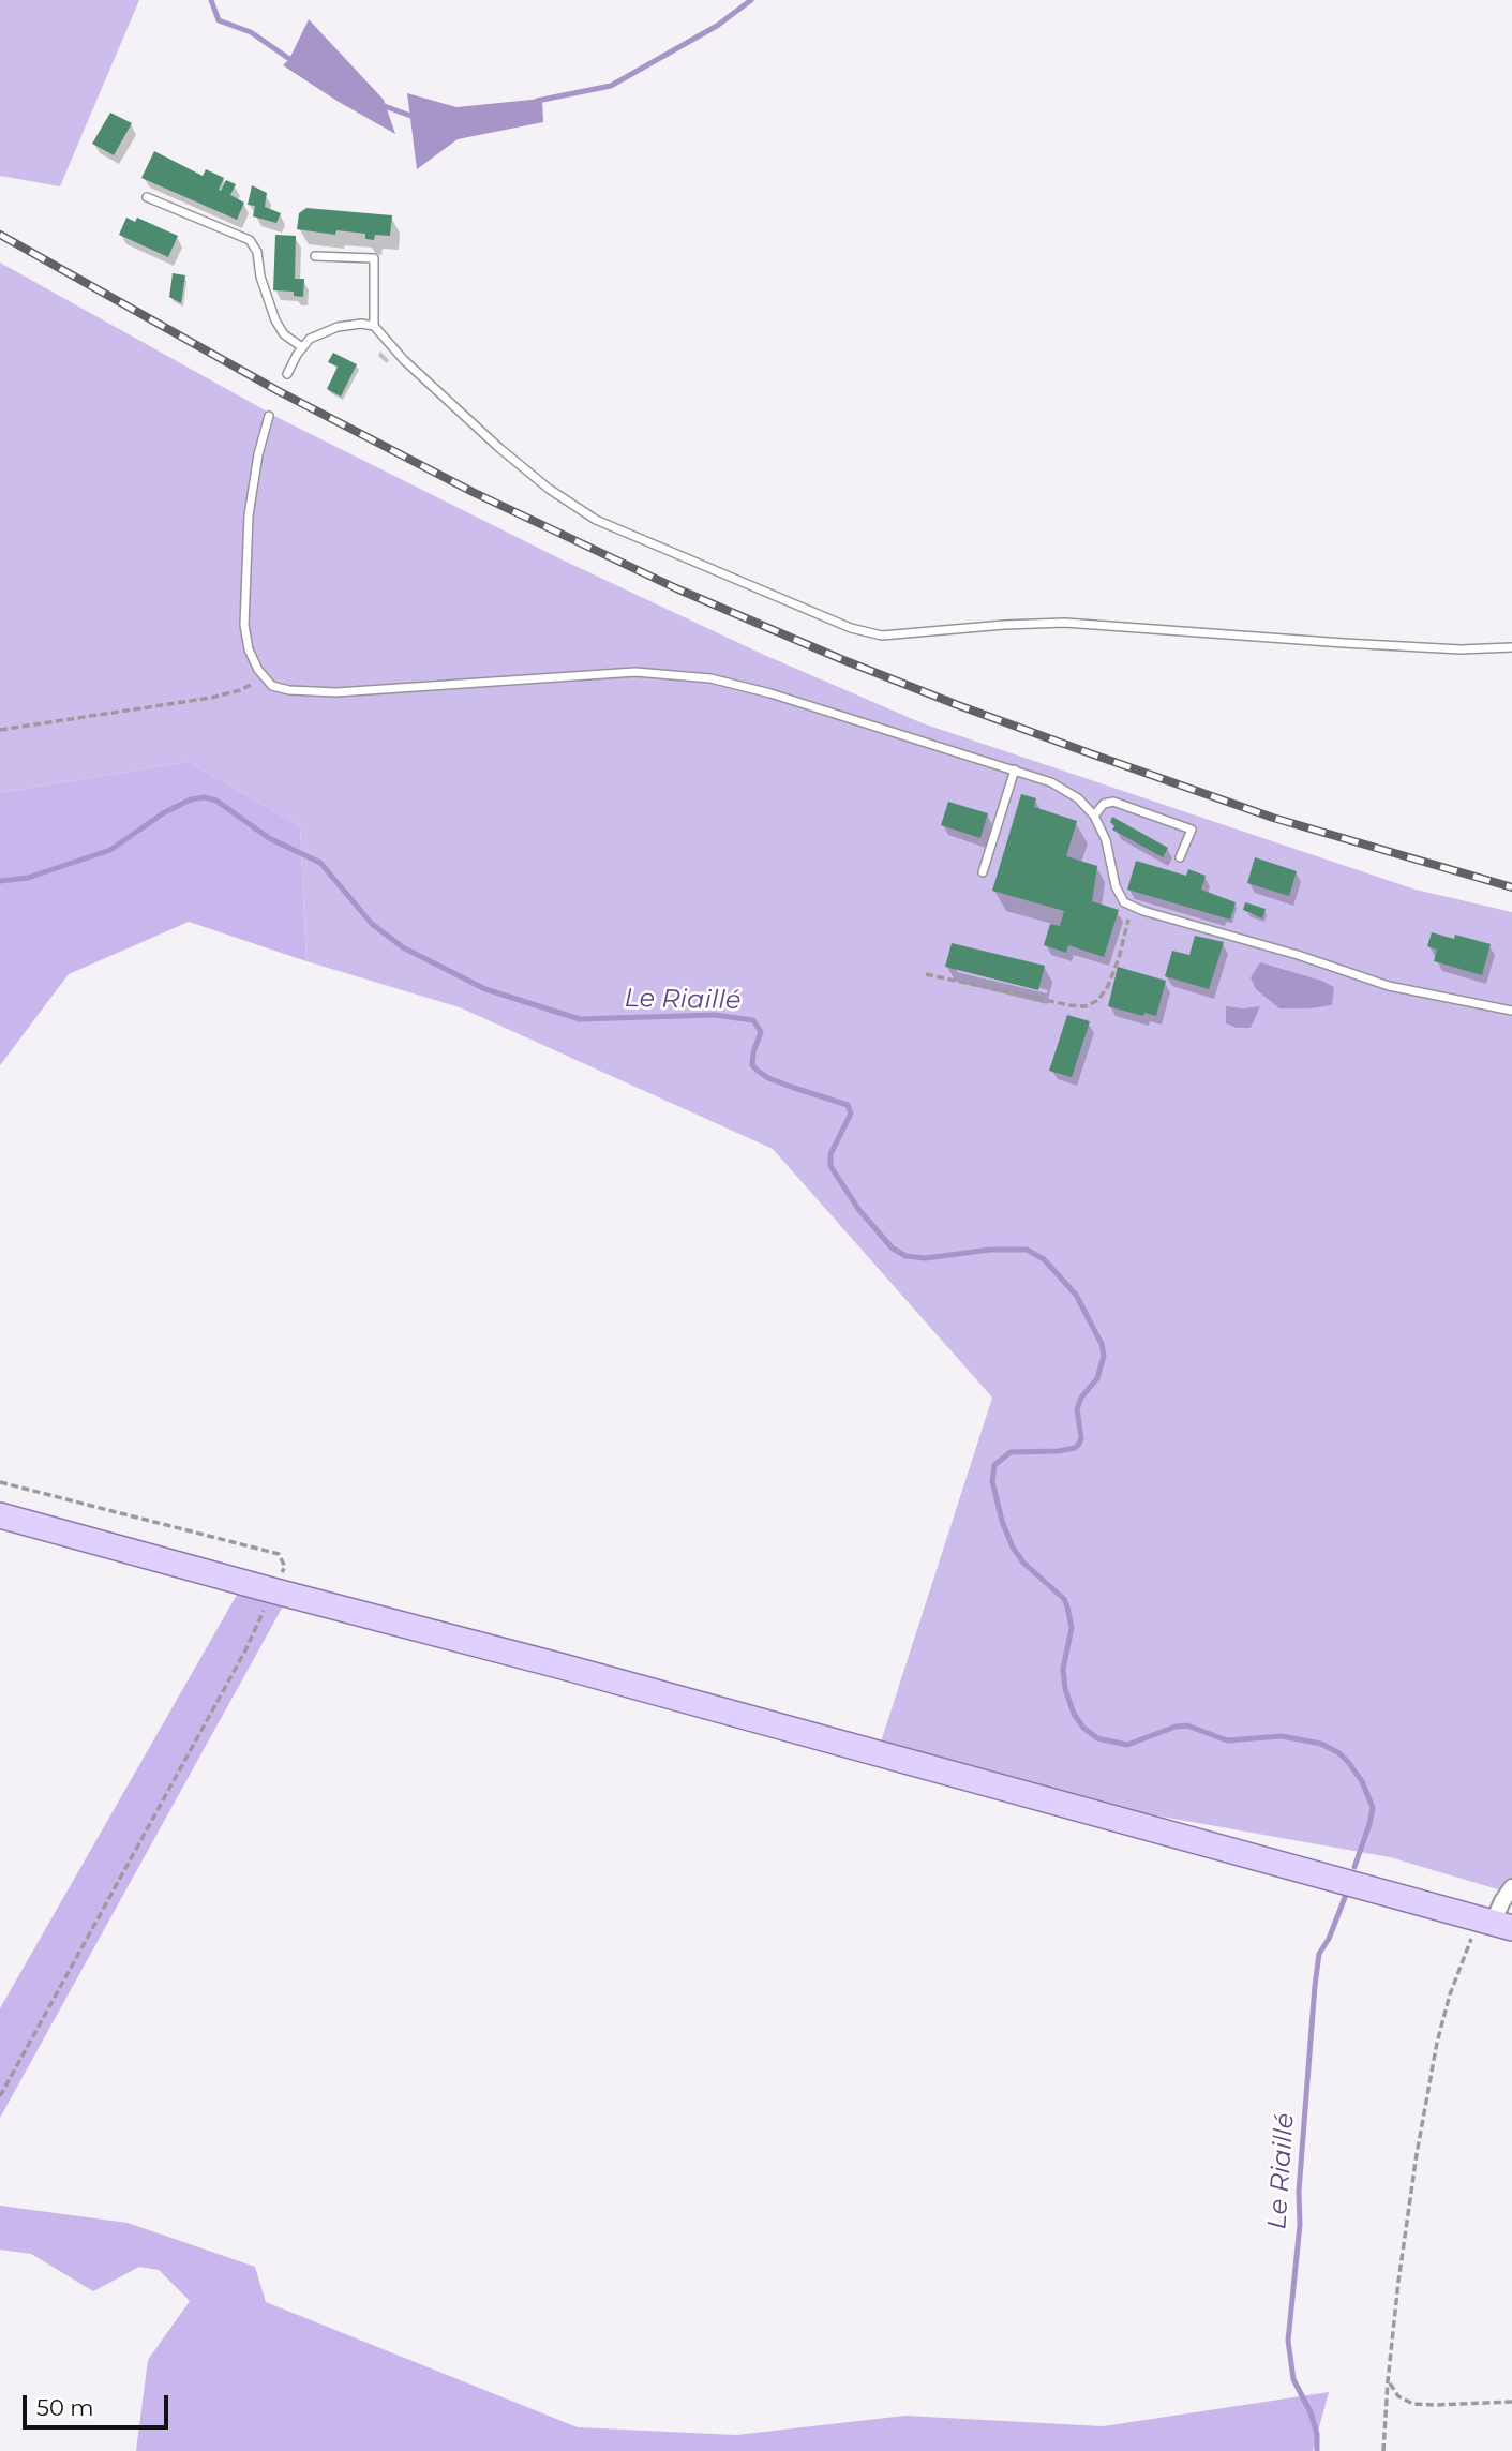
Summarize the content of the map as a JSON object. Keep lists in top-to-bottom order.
{
  "water": ["Le Riaillé"],
  "scale_bar": "50 m"
}
